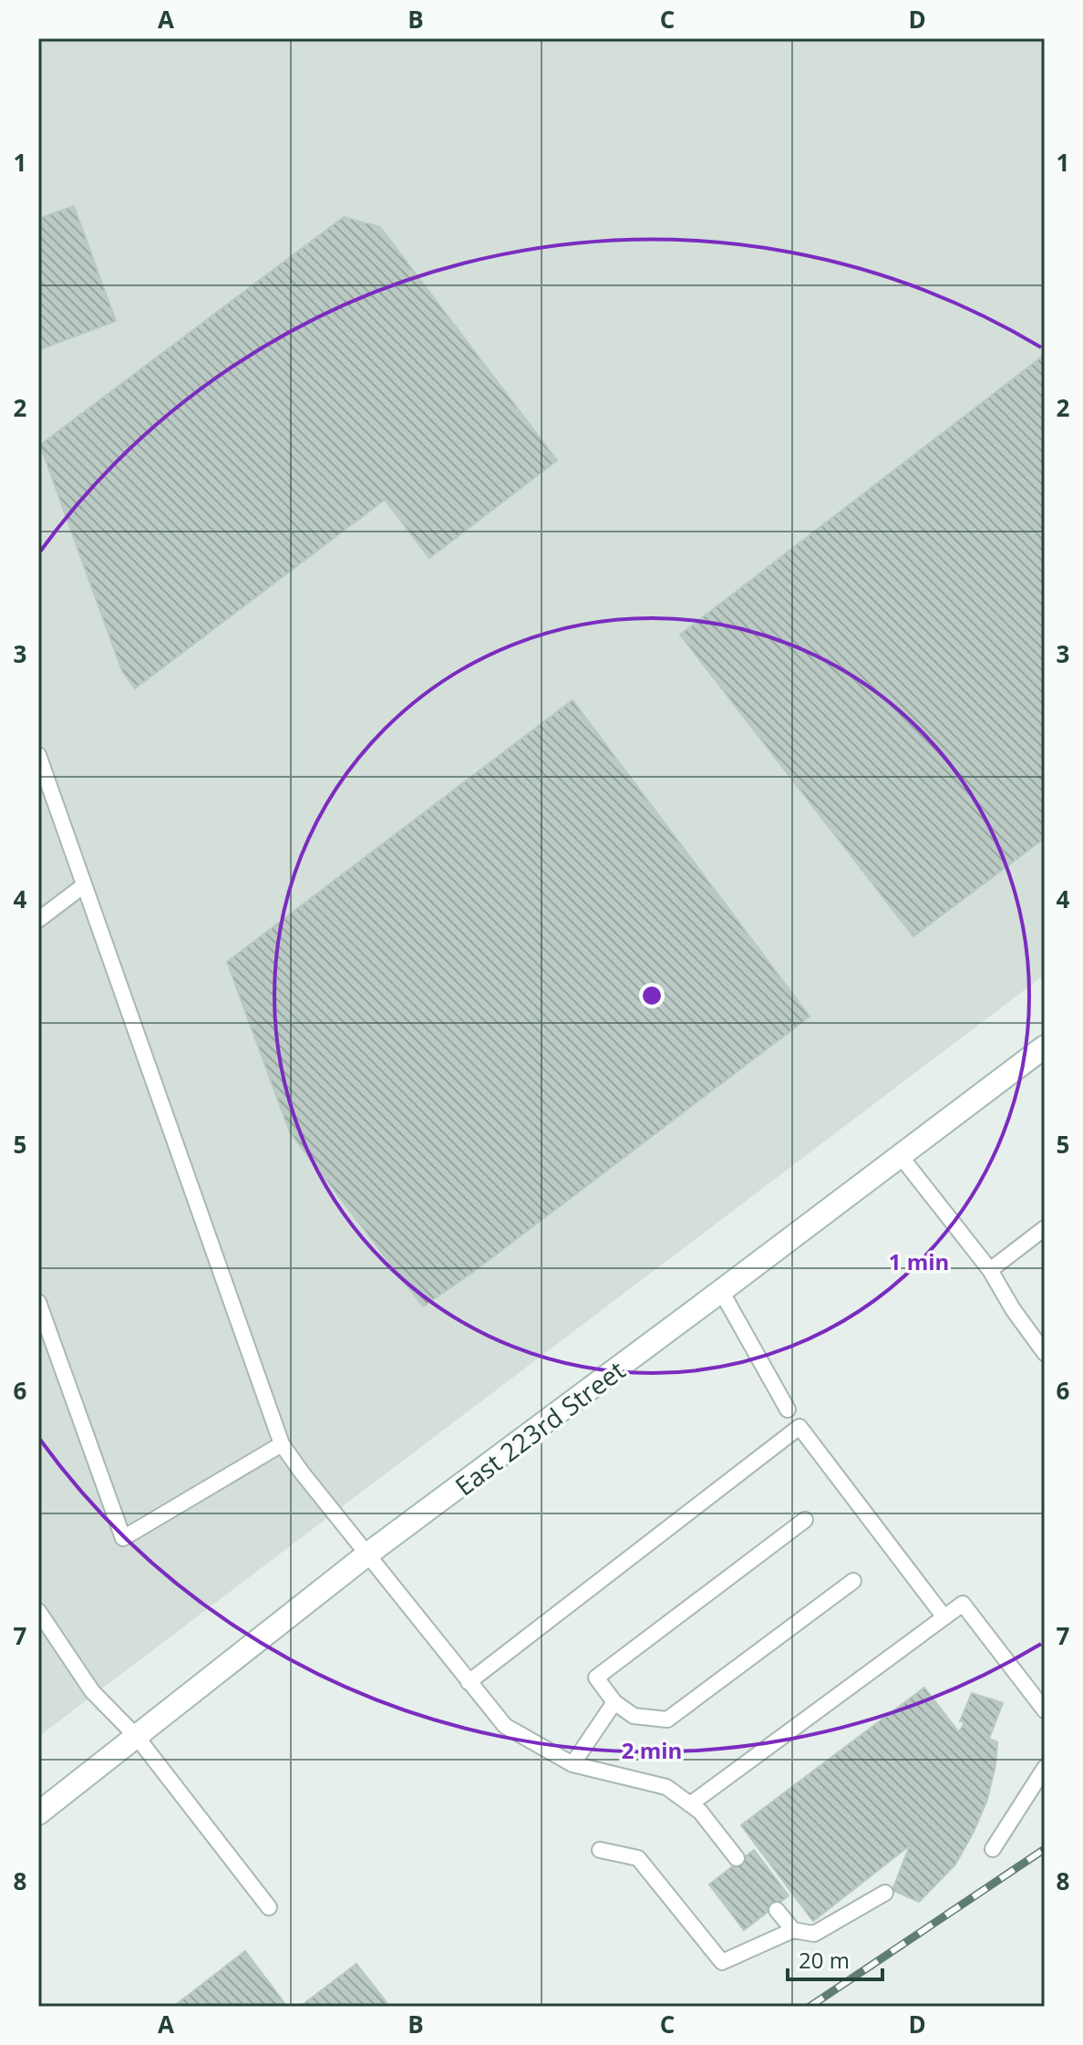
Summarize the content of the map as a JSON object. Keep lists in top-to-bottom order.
{
  "streets": {
    "main road": ["East 223rd Street"]
  },
  "scale_bar": "20 m",
  "grid": {
    "columns": [
      "A",
      "B",
      "C",
      "D"
    ],
    "rows": [
      "1",
      "2",
      "3",
      "4",
      "5",
      "6",
      "7",
      "8"
    ]
  },
  "rings": ["1 min", "2 min"]
}
